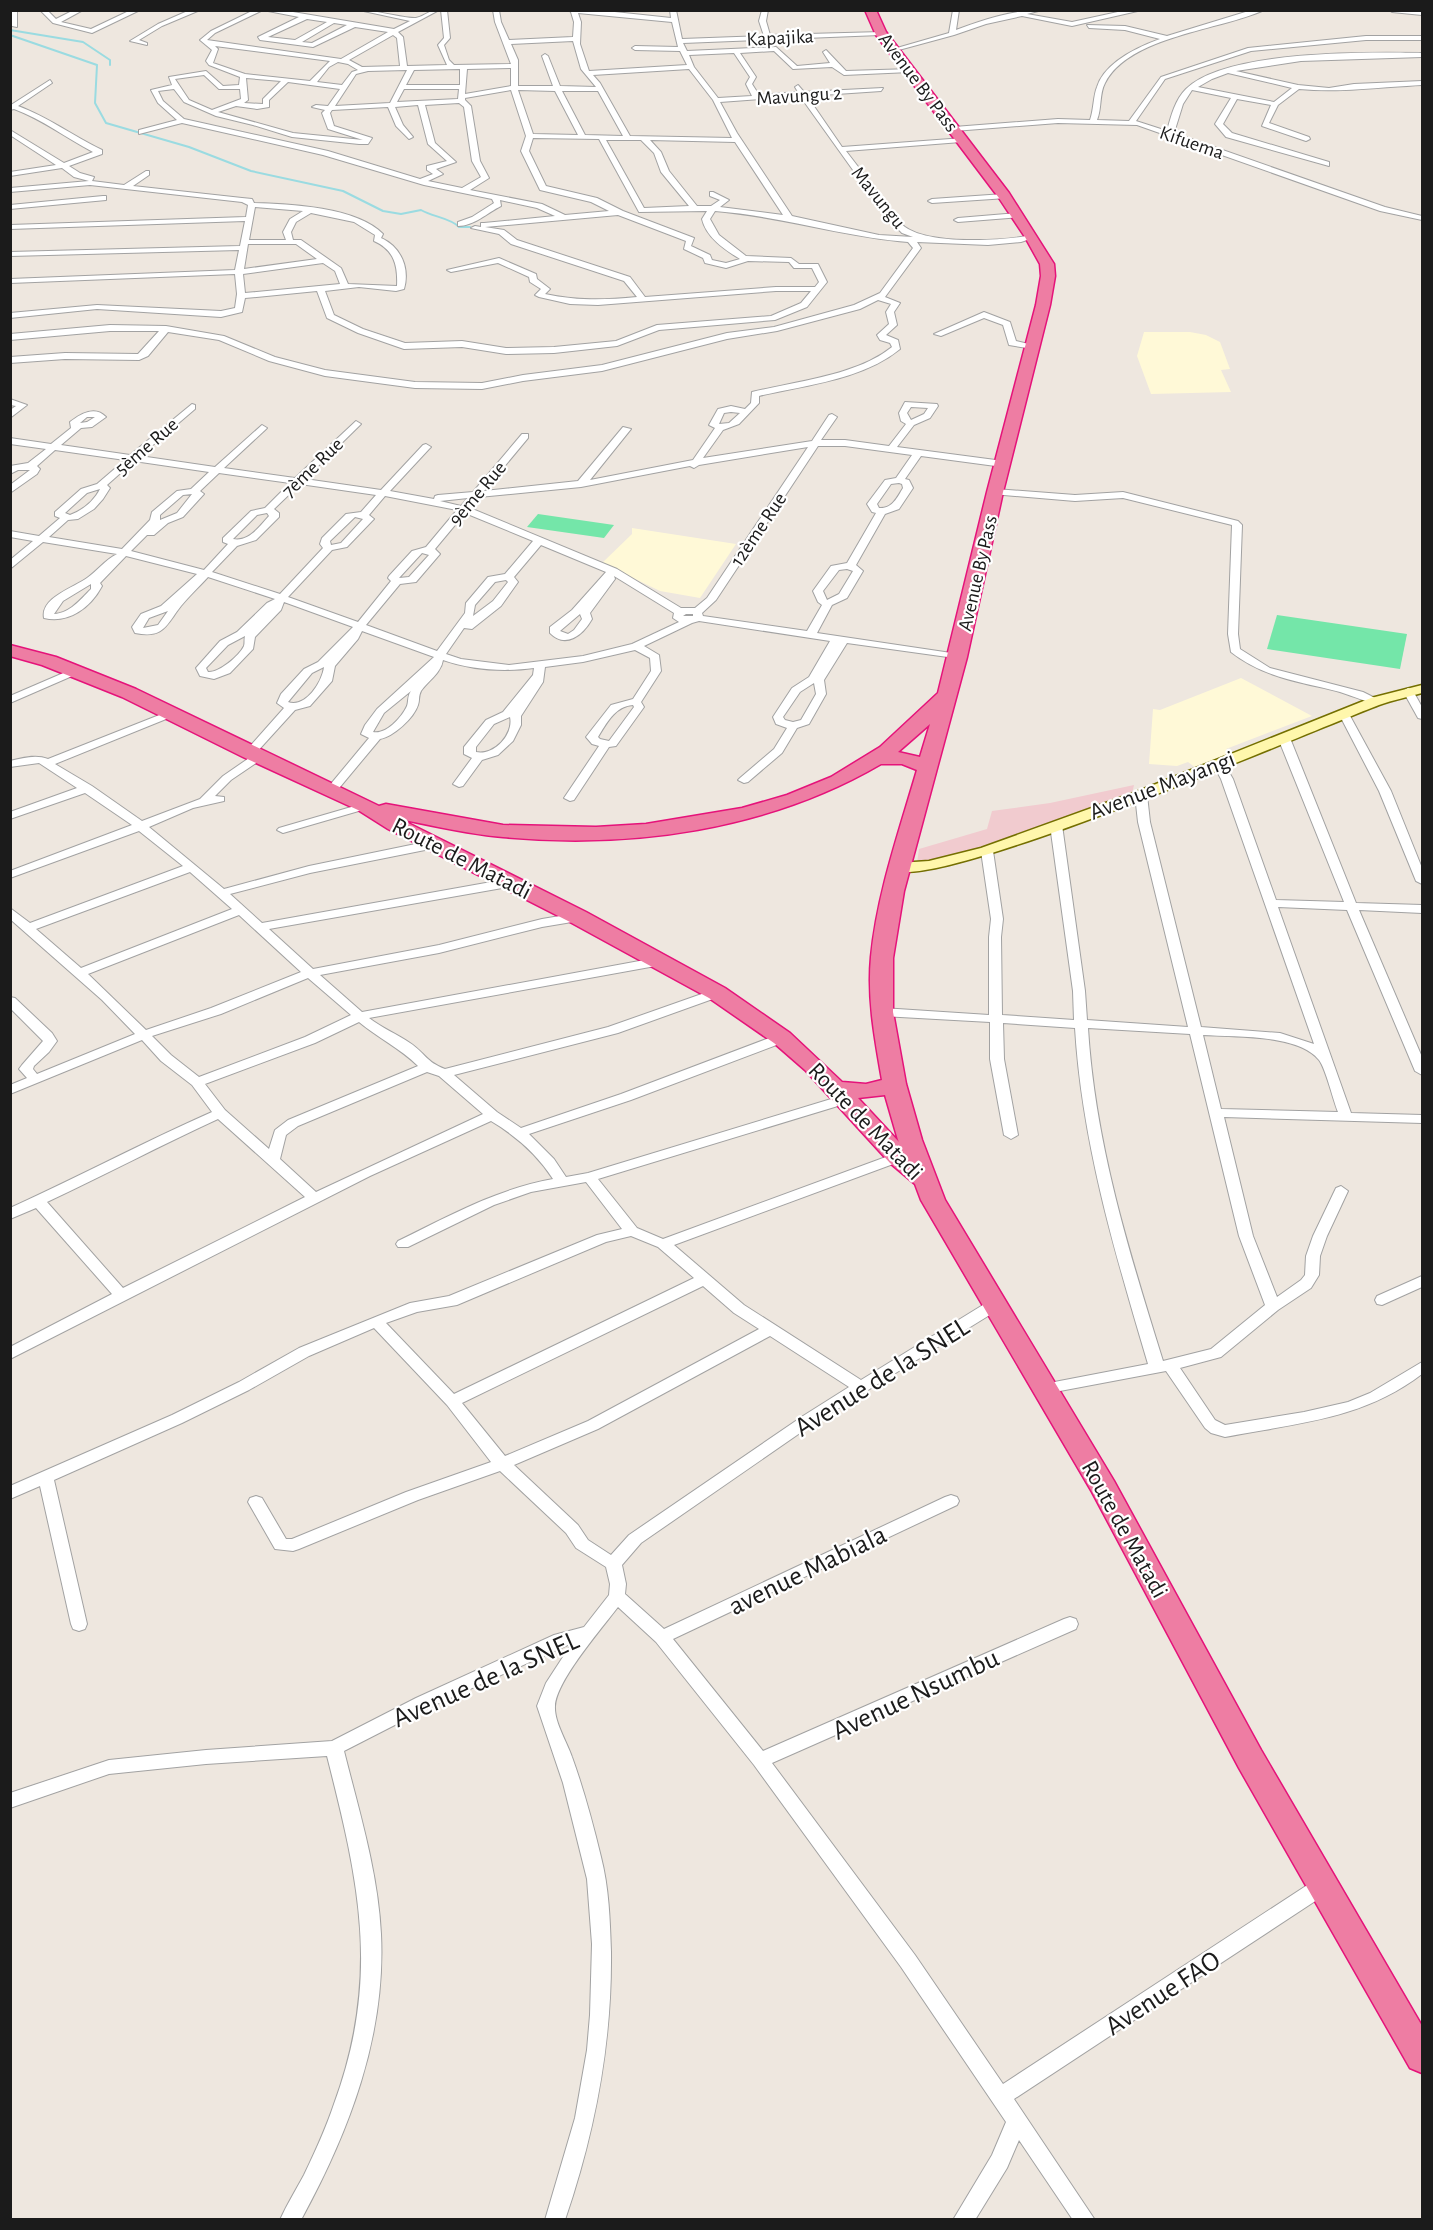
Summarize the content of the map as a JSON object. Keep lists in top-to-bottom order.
{
  "streets": {
    "highway": ["Avenue By Pass", "Route de Matadi"],
    "street": [
      "Kapajika",
      "Mavungu 2",
      "Kifuema",
      "Mavungu",
      "5ème Rue",
      "7ème Rue",
      "9ème Rue",
      "12ème Rue",
      "Avenue Mayangi",
      "Avenue de la SNEL",
      "avenue Mabiala",
      "Avenue Nsumbu",
      "Avenue FAO"
    ]
  },
  "crossings": [
    ["Kapajika", "Avenue By Pass"],
    ["Avenue By Pass", "Kifuema"],
    ["Avenue By Pass", "Mavungu"],
    ["Avenue By Pass", "Avenue Mayangi"],
    ["Avenue By Pass", "Route de Matadi"],
    ["Mavungu 2", "Mavungu"],
    ["Kifuema", "Mavungu"],
    ["Route de Matadi", "Avenue de la SNEL"],
    ["Route de Matadi", "Avenue FAO"]
  ]
}
